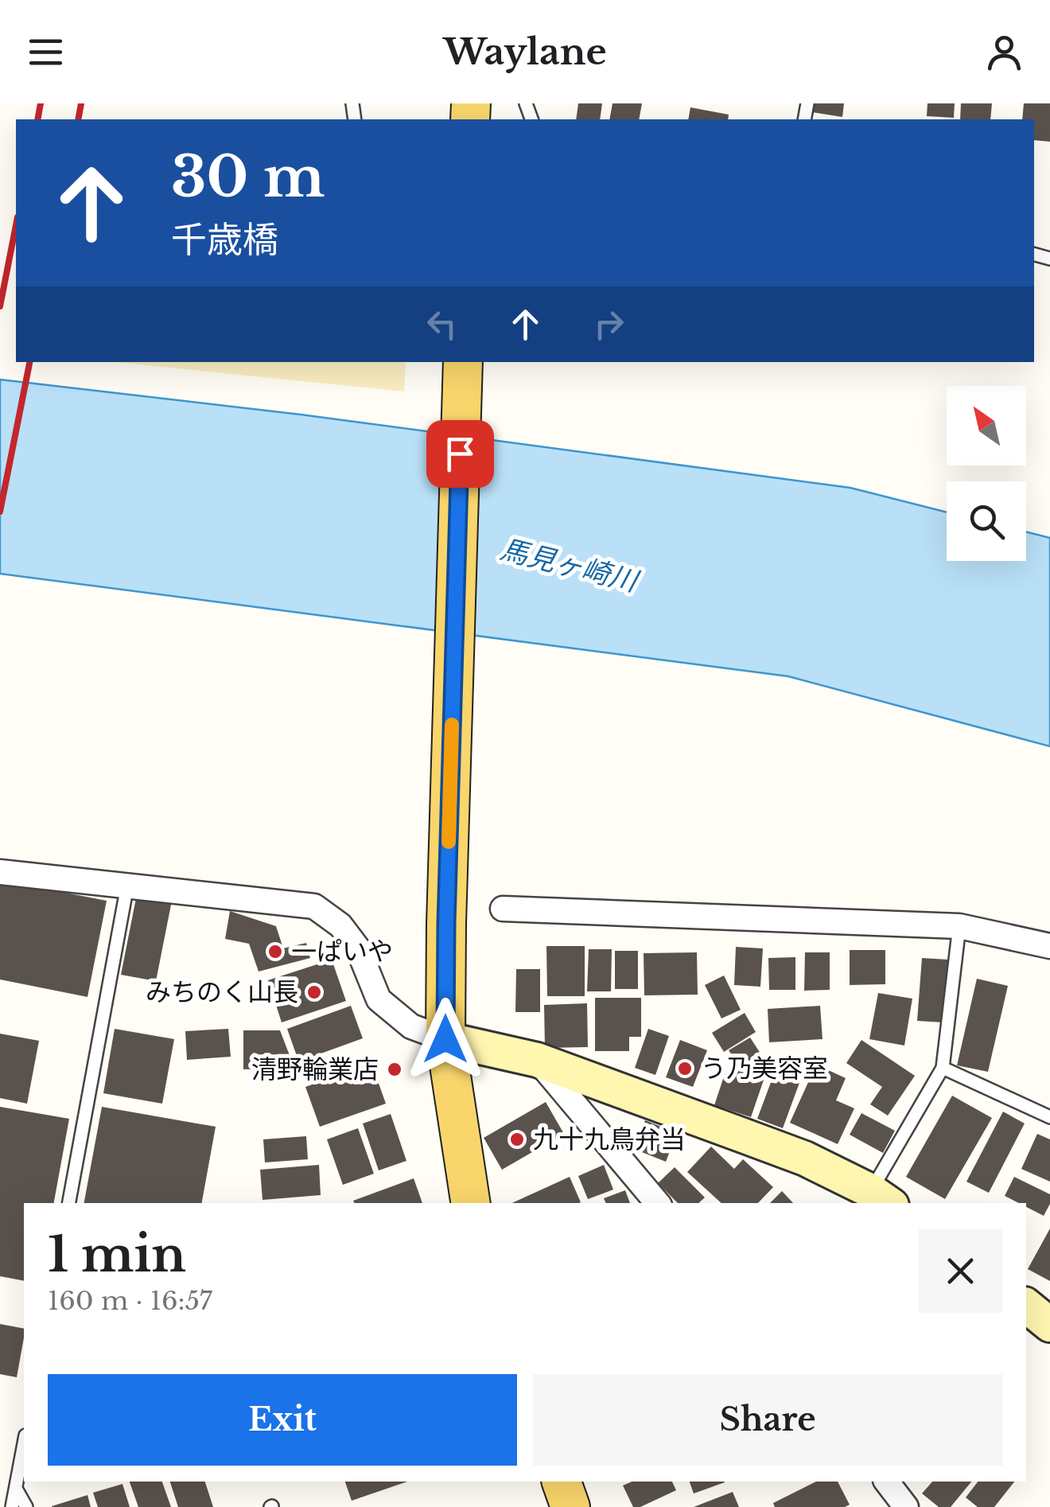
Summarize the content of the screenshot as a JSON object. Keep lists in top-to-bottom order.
{
  "water": ["馬見ヶ崎川"],
  "places": [
    "一ぱいや",
    "みちのく山長",
    "う乃美容室",
    "清野輪業店",
    "九十九鳥弁当"
  ],
  "north": "top left",
  "page": {
    "header": "Waylane",
    "turn": ["30 m", "千歳橋"],
    "heading": ["1 min", "160 m · 16:57"],
    "buttons": ["Exit", "Share"]
  }
}
